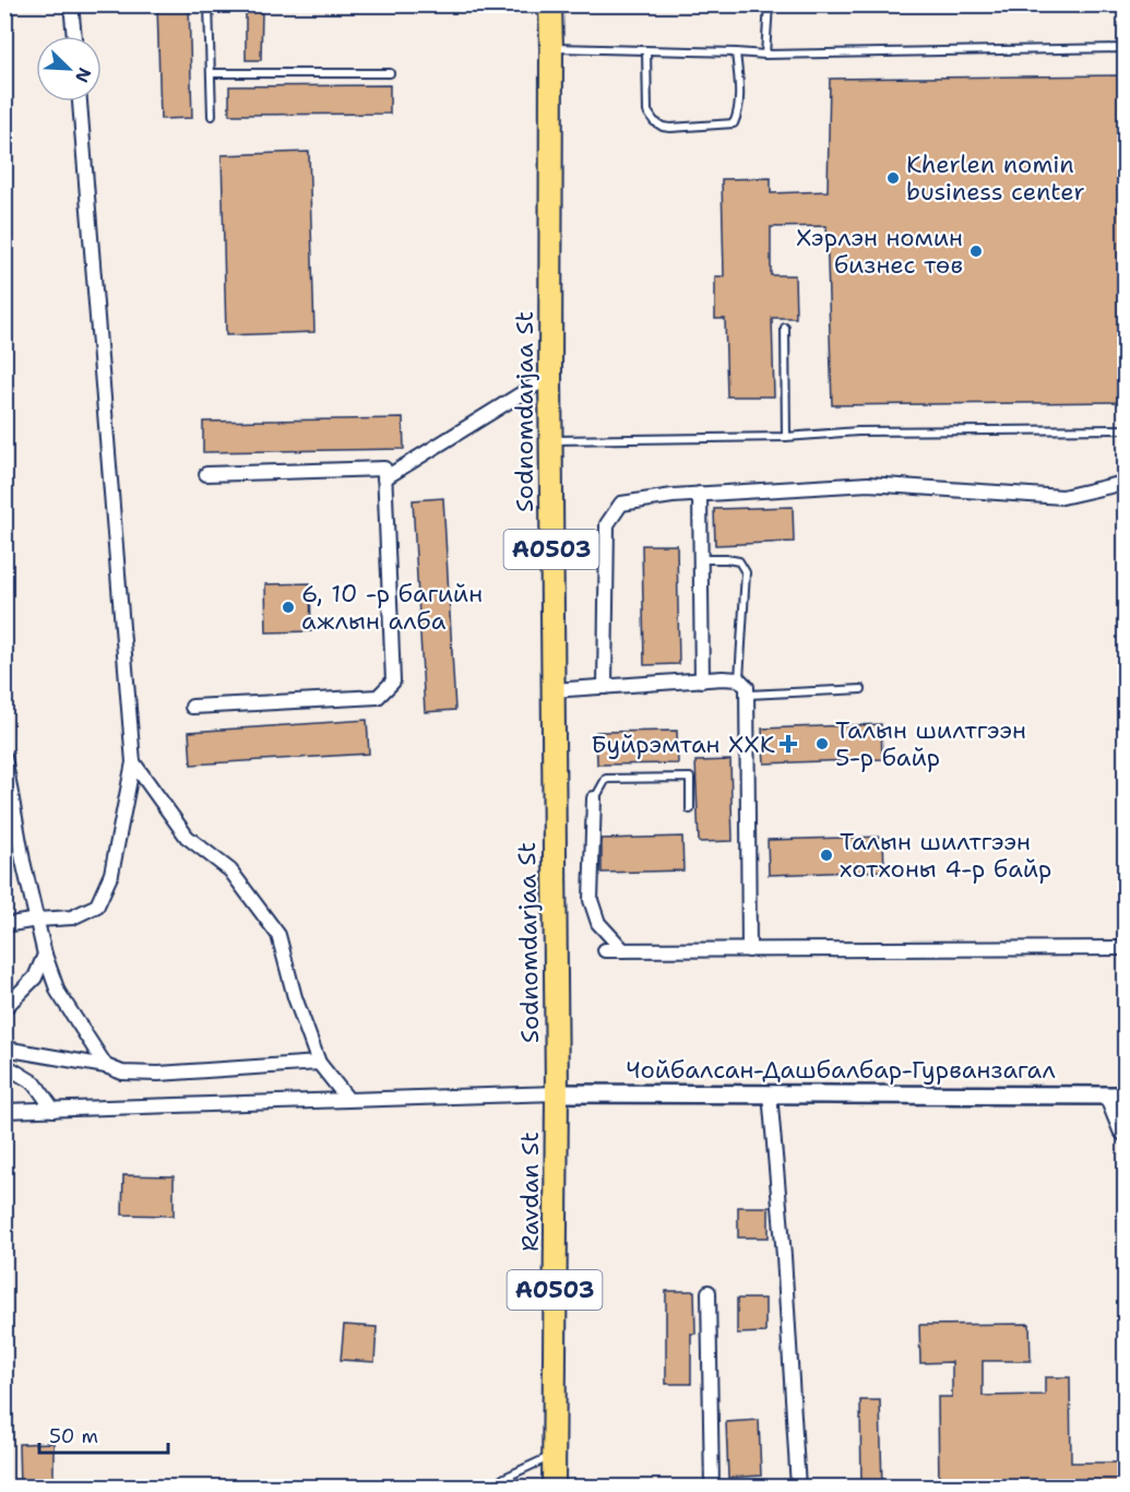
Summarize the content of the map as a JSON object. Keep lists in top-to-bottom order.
{
  "streets": {
    "main road": ["Sodnomdarjaa St", "A0503", "Ravdan St"],
    "street": ["Чойбалсан-Дашбалбар-Гурванзагал"]
  },
  "crossings": [
    ["Sodnomdarjaa St", "Чойбалсан-Дашбалбар-Гурванзагал"],
    ["Sodnomdarjaa St", "Ravdan St"],
    ["Чойбалсан-Дашбалбар-Гурванзагал", "Ravdan St"]
  ],
  "places": {
    "other": [
      "Kherlen nomin business center",
      "Хэрлэн номин бизнес төв",
      "6, 10 -р багийн ажлын алба",
      "Талын шилтгээн 5-р байр",
      "Талын шилтгээн хотхоны 4-р байр"
    ],
    "health": ["Буйрэмтан ХХК"]
  },
  "scale_bar": "50 m",
  "north": "bottom right"
}
